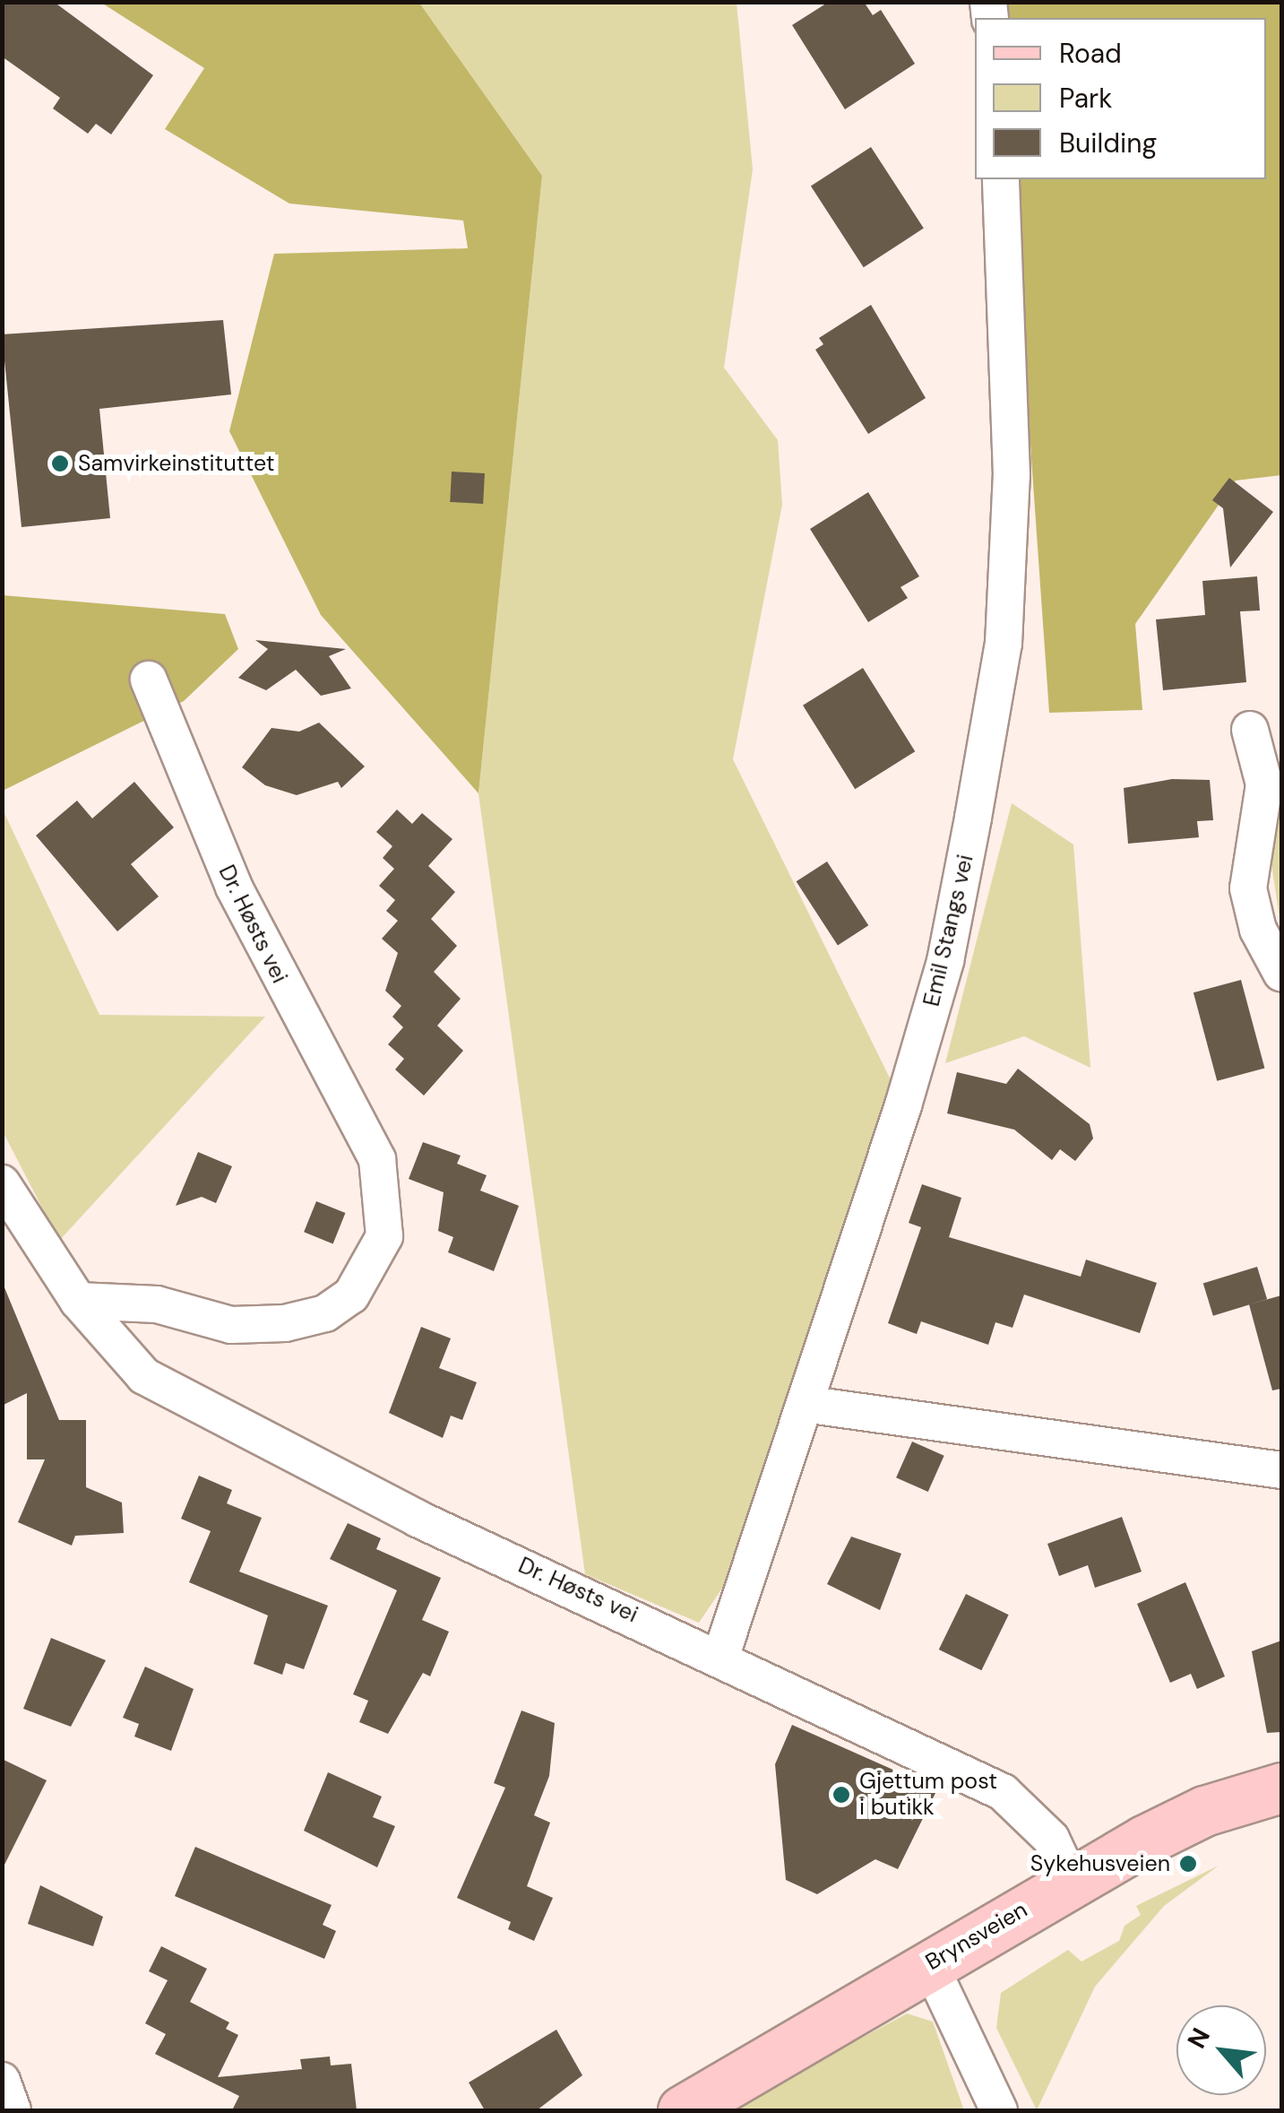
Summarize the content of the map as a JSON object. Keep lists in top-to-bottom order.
{
  "streets": {
    "main road": ["Brynsveien"],
    "street": ["Dr. Høsts vei", "Emil Stangs vei"]
  },
  "crossings": [
    ["Dr. Høsts vei", "Emil Stangs vei"],
    ["Dr. Høsts vei", "Brynsveien"]
  ],
  "places": ["Samvirkeinstituttet", "Gjettum post i butikk", "Sykehusveien"],
  "legend": ["Road", "Park", "Building"],
  "north": "top left"
}
